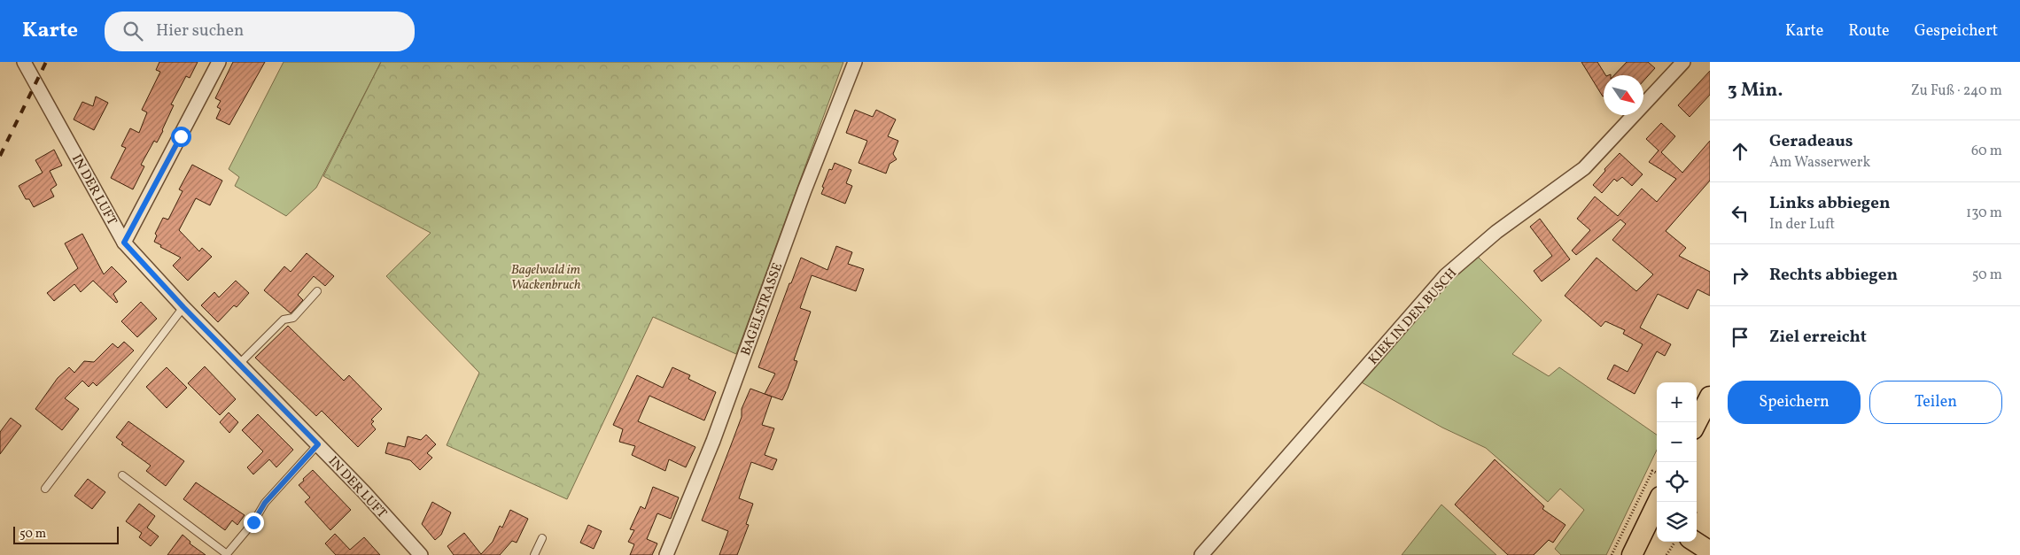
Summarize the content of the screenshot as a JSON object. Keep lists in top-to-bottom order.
{
  "streets": {
    "street": ["IN DER LUFT", "BAGELSTRASSE", "KIEK IN DEN BUSCH"]
  },
  "parks": ["Bagelwald im Wackenbruch"],
  "scale_bar": "50 m",
  "north": "bottom right",
  "page": {
    "header": "Karte",
    "search": "Hier suchen",
    "nav": ["Karte", "Route", "Gespeichert"],
    "heading": ["3 Min.", "Zu Fuß · 240 m"],
    "list": [
      ["Geradeaus", "Am Wasserwerk", "60 m"],
      ["Links abbiegen", "In der Luft", "130 m"],
      ["Rechts abbiegen", "50 m"],
      "Ziel erreicht"
    ],
    "buttons": ["Speichern", "Teilen"],
    "map_buttons": ["+", "−"],
    "scale": "50 m"
  }
}
